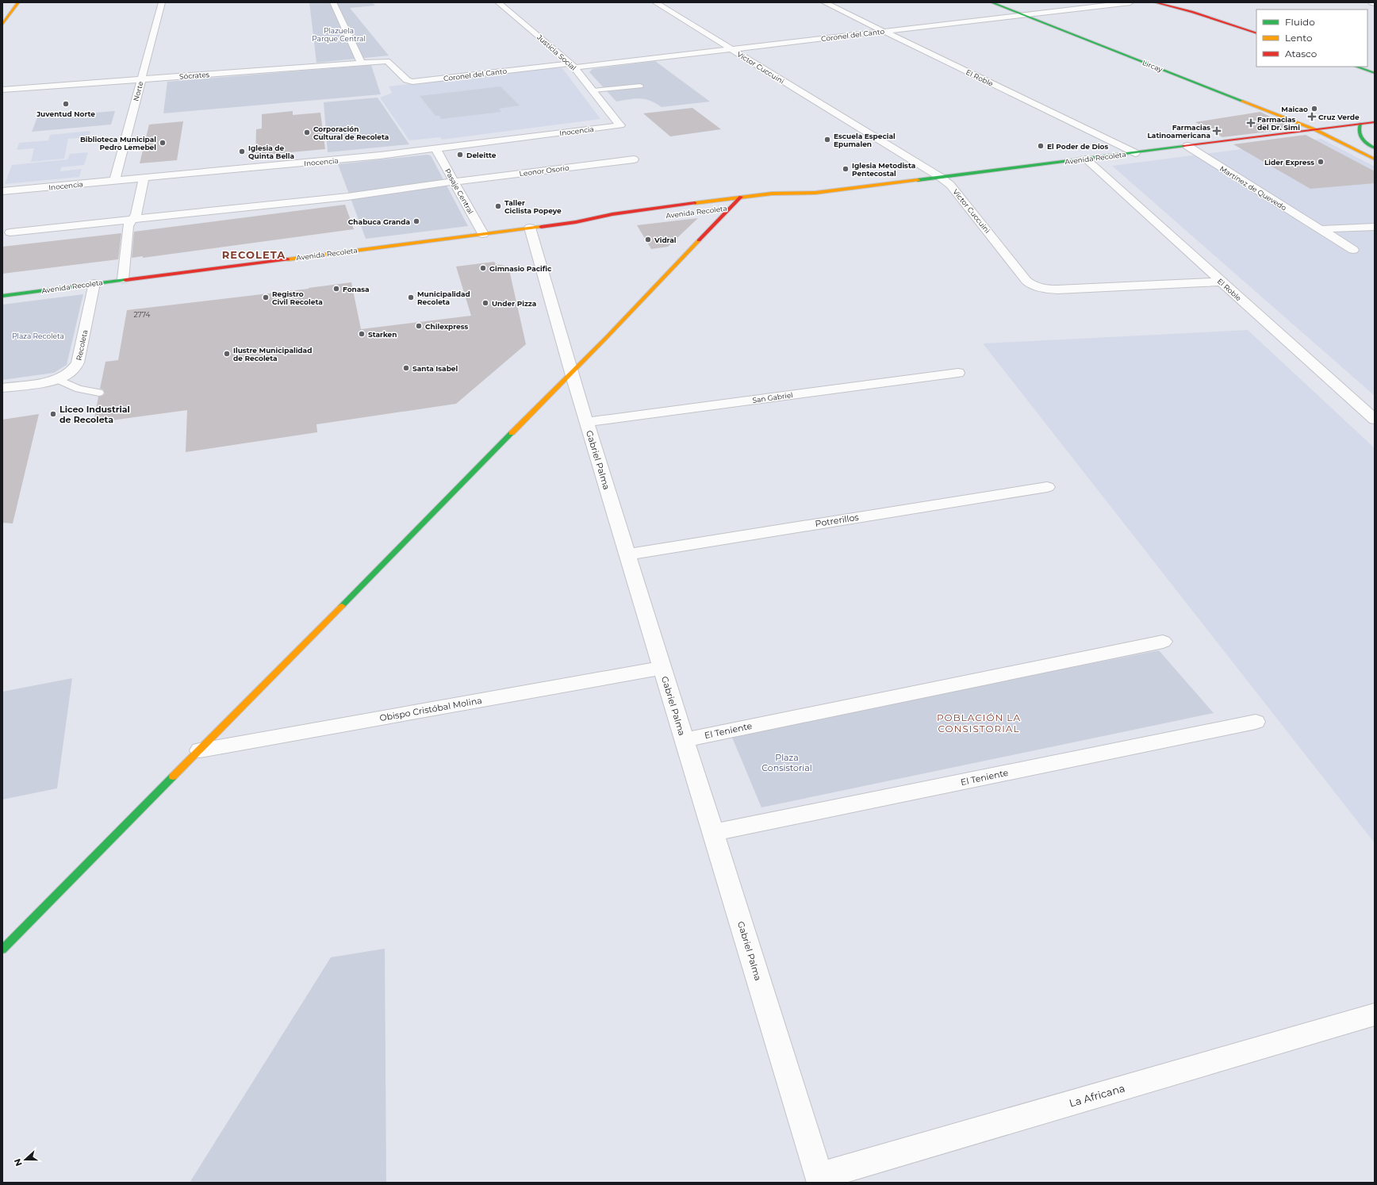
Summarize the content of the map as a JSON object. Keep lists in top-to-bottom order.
{
  "streets": {
    "main road": ["Lircay", "Avenida Recoleta"],
    "street": [
      "Coronel del Canto",
      "Justicia Social",
      "Víctor Cuccuini",
      "Sócrates",
      "El Roble",
      "Norte",
      "Inocencia",
      "Leonor Osorio",
      "Martínez de Quevedo",
      "Pasaje Central",
      "Recoleta",
      "San Gabriel",
      "Gabriel Palma",
      "Potrerillos",
      "Obispo Cristóbal Molina",
      "El Teniente",
      "La Africana"
    ]
  },
  "crossings": [
    ["Coronel del Canto", "Justicia Social"],
    ["Coronel del Canto", "Lircay"],
    ["Coronel del Canto", "Víctor Cuccuini"],
    ["Coronel del Canto", "Sócrates"],
    ["Coronel del Canto", "El Roble"],
    ["Justicia Social", "Inocencia"],
    ["Lircay", "Avenida Recoleta"],
    ["Víctor Cuccuini", "El Roble"],
    ["Víctor Cuccuini", "Avenida Recoleta"],
    ["Sócrates", "Norte"],
    ["El Roble", "Avenida Recoleta"],
    ["Norte", "Inocencia"],
    ["Inocencia", "Pasaje Central"],
    ["Avenida Recoleta", "Martínez de Quevedo"],
    ["Avenida Recoleta", "Pasaje Central"],
    ["Avenida Recoleta", "Recoleta"],
    ["Avenida Recoleta", "Gabriel Palma"],
    ["Leonor Osorio", "Pasaje Central"],
    ["San Gabriel", "Gabriel Palma"],
    ["Gabriel Palma", "Potrerillos"],
    ["Gabriel Palma", "Obispo Cristóbal Molina"],
    ["Gabriel Palma", "El Teniente"],
    ["Gabriel Palma", "La Africana"]
  ],
  "districts": ["RECOLETA", "POBLACIÓN LA CONSISTORIAL"],
  "parks": ["Plazuela Parque Central", "Plaza Recoleta", "Plaza Consistorial"],
  "places": {
    "other": [
      "Juventud Norte",
      "Maicao",
      "Corporación Cultural de Recoleta",
      "Escuela Especial Epumalen",
      "Biblioteca Municipal Pedro Lemebel",
      "El Poder de Dios",
      "Iglesia de Quinta Bella",
      "Deleitte",
      "Lider Express",
      "Iglesia Metodista Pentecostal",
      "Taller Ciclista Popeye",
      "Chabuca Granda",
      "Vidral",
      "Gimnasio Pacific",
      "Fonasa",
      "Registro Civil Recoleta",
      "Municipalidad Recoleta",
      "Under Pizza",
      "Chilexpress",
      "Starken",
      "Ilustre Municipalidad de Recoleta",
      "Santa Isabel",
      "Liceo Industrial de Recoleta"
    ],
    "health": ["Cruz Verde", "Farmacias del Dr. Simi", "Farmacias Latinoamericana"]
  },
  "house_numbers": ["2774"],
  "legend": ["Fluido", "Lento", "Atasco"],
  "north": "left"
}
